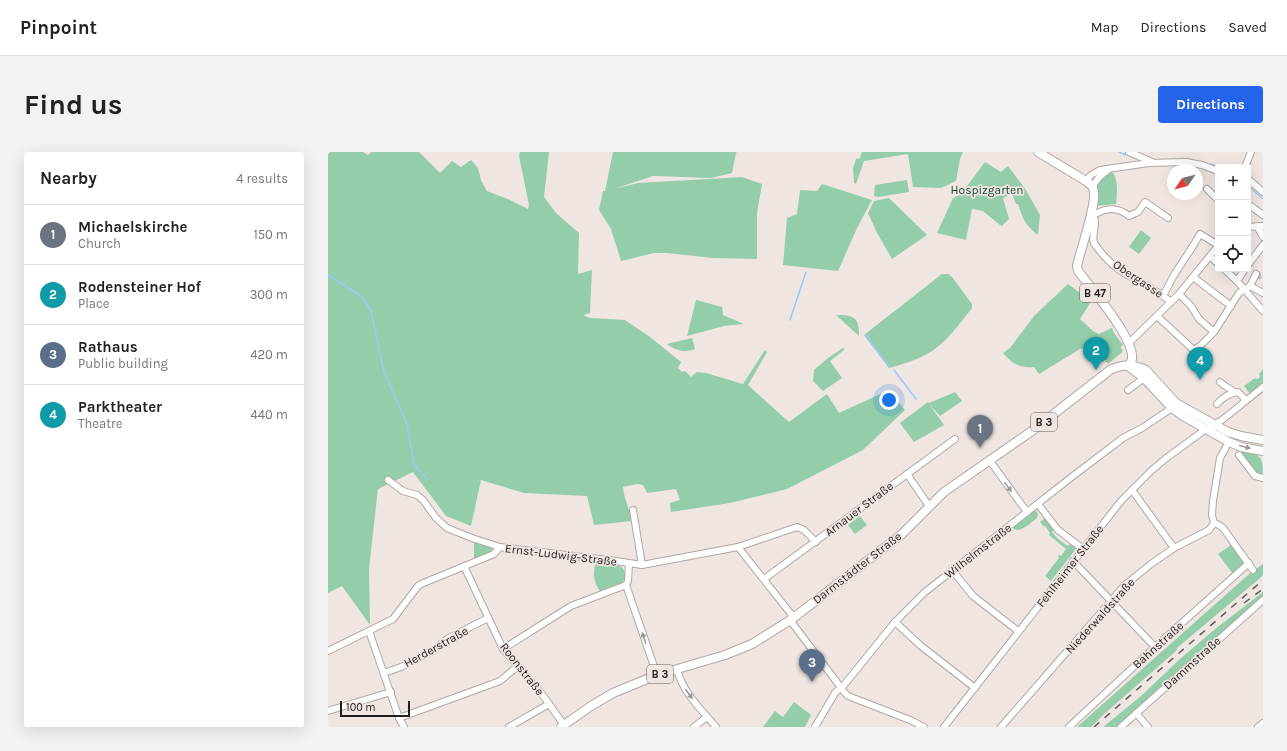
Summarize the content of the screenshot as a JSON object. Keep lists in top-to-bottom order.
{
  "streets": {
    "main road": ["B 47", "B 3", "Darmstädter Straße"],
    "street": [
      "Obergasse",
      "Arnauer Straße",
      "Wilhelmstraße",
      "Ernst-Ludwig-Straße",
      "Fehlheimer Straße",
      "Niederwaldstraße",
      "Bahnstraße",
      "Herderstraße",
      "Dammstraße",
      "Roonstraße"
    ]
  },
  "crossings": [
    ["Obergasse", "B 47"],
    ["B 47", "B 3"],
    ["B 3", "Darmstädter Straße"],
    ["Arnauer Straße", "Ernst-Ludwig-Straße"],
    ["Ernst-Ludwig-Straße", "Roonstraße"],
    ["Darmstädter Straße", "Roonstraße"],
    ["Herderstraße", "Roonstraße"]
  ],
  "parks": ["Hospizgarten"],
  "scale_bar": "100 m",
  "north": "bottom left",
  "page": {
    "header": "Pinpoint",
    "nav": ["Map", "Directions", "Saved"],
    "buttons": "Directions",
    "title": "Find us",
    "heading": ["Nearby", "4 results"],
    "map_buttons": ["+", "−"],
    "list": [
      {
        "mark": "1",
        "name": "Michaelskirche",
        "note": "Church",
        "value": "150 m"
      },
      {
        "mark": "2",
        "name": "Rodensteiner Hof",
        "note": "Place",
        "value": "300 m"
      },
      {
        "mark": "3",
        "name": "Rathaus",
        "note": "Public building",
        "value": "420 m"
      },
      {
        "mark": "4",
        "name": "Parktheater",
        "note": "Theatre",
        "value": "440 m"
      }
    ],
    "pins": [
      "2",
      "4",
      "1",
      "3"
    ],
    "scale": "100 m"
  }
}
